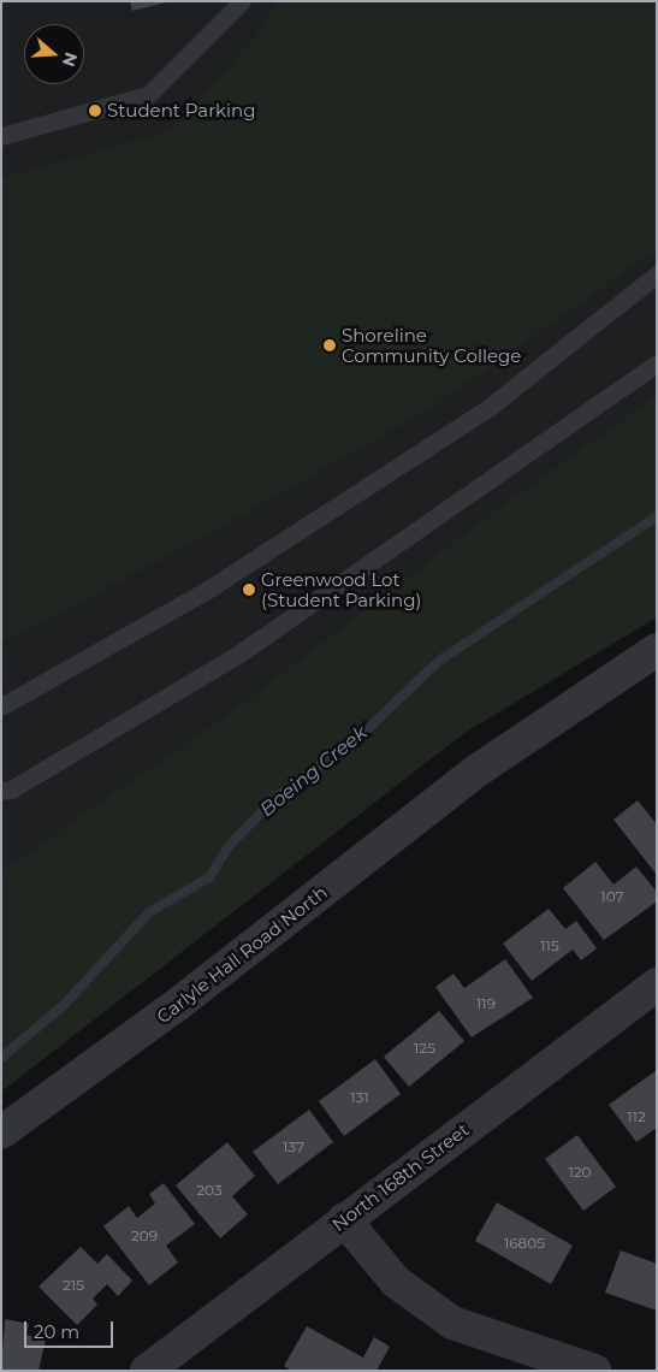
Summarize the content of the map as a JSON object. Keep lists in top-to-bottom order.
{
  "streets": {
    "street": ["Carlyle Hall Road North", "North 168th Street"]
  },
  "water": ["Boeing Creek"],
  "places": ["Student Parking", "Shoreline Community College", "Greenwood Lot (Student Parking)"],
  "house_numbers": [
    "107",
    "115",
    "119",
    "125",
    "131",
    "112",
    "137",
    "120",
    "203",
    "209",
    "16805",
    "215"
  ],
  "scale_bar": "20 m",
  "north": "right"
}
